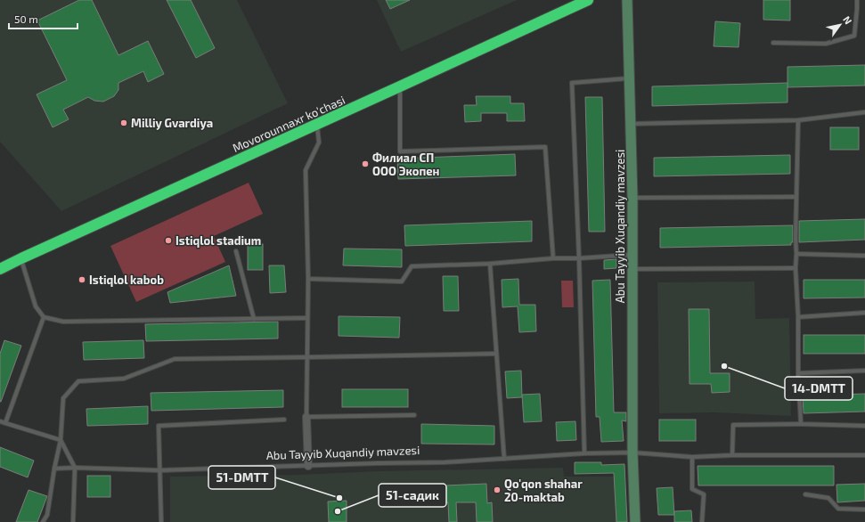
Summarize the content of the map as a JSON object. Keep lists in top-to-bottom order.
{
  "streets": {
    "highway": ["Movorounnaxr ko'chasi"],
    "street": ["Abu Tayyib Xuqandiy mavzesi"]
  },
  "places": [
    "Milliy Gvardiya",
    "Филиал СП ООО Экопен",
    "Istiqlol stadium",
    "Istiqlol kabob",
    "14-DMTT",
    "Qo'qon shahar 20-maktab",
    "51-DMTT",
    "51-садик"
  ],
  "scale_bar": "50 m",
  "north": "top right"
}
